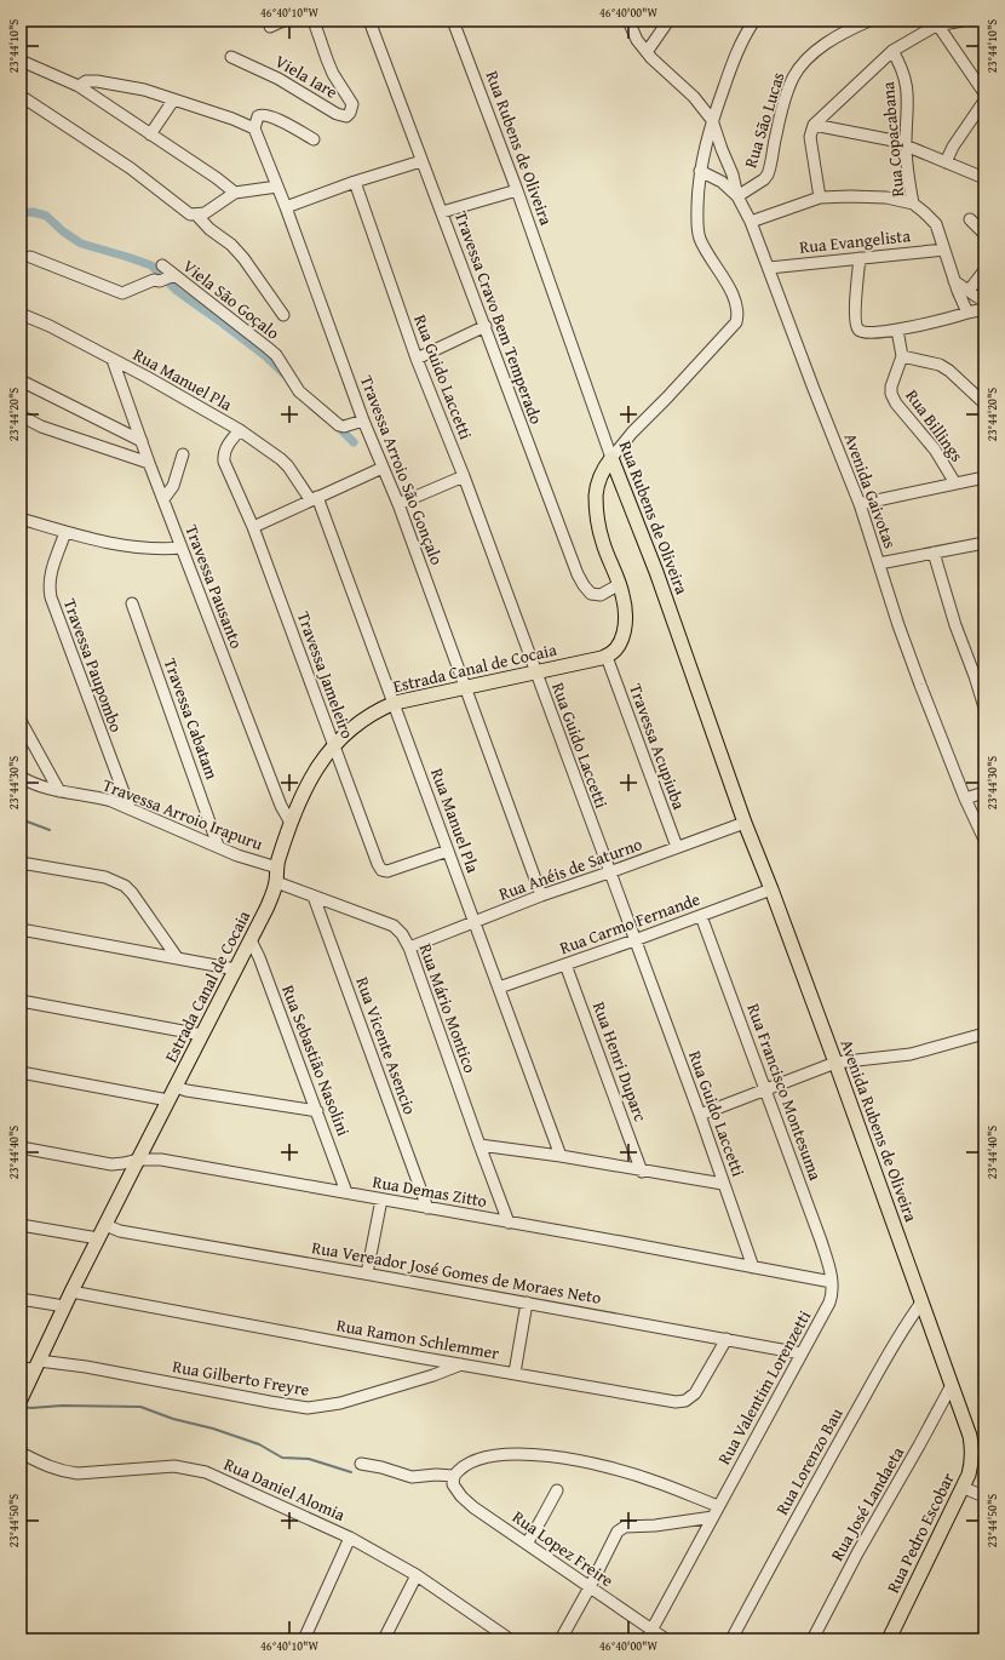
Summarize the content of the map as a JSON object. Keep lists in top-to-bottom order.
{
  "streets": {
    "main road": [
      "Rua Rubens de Oliveira",
      "Estrada Canal de Cocaia",
      "Avenida Rubens de Oliveira",
      "Rua Pedro Escobar"
    ],
    "street": [
      "Viela Iare",
      "Rua São Lucas",
      "Rua Copacabana",
      "Rua Evangelista",
      "Viela São Goçalo",
      "Travessa Cravo Bem Temperado",
      "Rua Guido Laccetti",
      "Rua Manuel Pla",
      "Rua Billings",
      "Travessa Arroio São Gonçalo",
      "Avenida Gaivotas",
      "Travessa Pausanto",
      "Travessa Paupombo",
      "Travessa Jameleiro",
      "Travessa Cabatam",
      "Travessa Acupiuba",
      "Travessa Arroio Irapuru",
      "Rua Anéis de Saturno",
      "Rua Carmo Fernande",
      "Rua Mário Montico",
      "Rua Vicente Asencio",
      "Rua Sebastião Nasolini",
      "Rua Henri Duparc",
      "Rua Francisco Montesuma",
      "Rua Demas Zitto",
      "Rua Vereador José Gomes de Moraes Neto",
      "Rua Ramon Schlemmer",
      "Rua Gilberto Freyre",
      "Rua Valentim Lorenzetti",
      "Rua Lorenzo Bau",
      "Rua Daniel Alomia",
      "Rua José Landaeta",
      "Rua Lopez Freire"
    ]
  },
  "crossings": [
    ["Rua São Lucas", "Avenida Gaivotas"],
    ["Rua Copacabana", "Rua Evangelista"],
    ["Rua Rubens de Oliveira", "Rua Anéis de Saturno"],
    ["Rua Rubens de Oliveira", "Rua Carmo Fernande"],
    ["Rua Rubens de Oliveira", "Avenida Rubens de Oliveira"],
    ["Rua Evangelista", "Avenida Gaivotas"],
    ["Viela São Goçalo", "Travessa Arroio São Gonçalo"],
    ["Rua Guido Laccetti", "Estrada Canal de Cocaia"],
    ["Rua Guido Laccetti", "Rua Anéis de Saturno"],
    ["Rua Guido Laccetti", "Rua Carmo Fernande"],
    ["Rua Guido Laccetti", "Rua Demas Zitto"],
    ["Rua Manuel Pla", "Travessa Pausanto"],
    ["Rua Manuel Pla", "Estrada Canal de Cocaia"],
    ["Rua Manuel Pla", "Travessa Jameleiro"],
    ["Rua Manuel Pla", "Rua Anéis de Saturno"],
    ["Rua Manuel Pla", "Rua Carmo Fernande"],
    ["Travessa Arroio São Gonçalo", "Estrada Canal de Cocaia"],
    ["Travessa Arroio São Gonçalo", "Rua Anéis de Saturno"],
    ["Travessa Pausanto", "Estrada Canal de Cocaia"],
    ["Travessa Paupombo", "Travessa Arroio Irapuru"],
    ["Estrada Canal de Cocaia", "Travessa Jameleiro"],
    ["Estrada Canal de Cocaia", "Travessa Acupiuba"],
    ["Estrada Canal de Cocaia", "Travessa Arroio Irapuru"],
    ["Estrada Canal de Cocaia", "Rua Mário Montico"],
    ["Estrada Canal de Cocaia", "Rua Sebastião Nasolini"],
    ["Estrada Canal de Cocaia", "Rua Demas Zitto"],
    ["Estrada Canal de Cocaia", "Rua Vereador José Gomes de Moraes Neto"],
    ["Estrada Canal de Cocaia", "Rua Ramon Schlemmer"],
    ["Estrada Canal de Cocaia", "Rua Gilberto Freyre"],
    ["Travessa Cabatam", "Travessa Arroio Irapuru"],
    ["Travessa Acupiuba", "Rua Anéis de Saturno"],
    ["Rua Anéis de Saturno", "Rua Mário Montico"],
    ["Rua Carmo Fernande", "Rua Henri Duparc"],
    ["Rua Carmo Fernande", "Rua Francisco Montesuma"],
    ["Rua Carmo Fernande", "Avenida Rubens de Oliveira"],
    ["Rua Mário Montico", "Rua Vicente Asencio"],
    ["Rua Mário Montico", "Rua Demas Zitto"],
    ["Rua Vicente Asencio", "Rua Demas Zitto"],
    ["Rua Sebastião Nasolini", "Rua Demas Zitto"],
    ["Rua Francisco Montesuma", "Rua Demas Zitto"],
    ["Rua Francisco Montesuma", "Rua Valentim Lorenzetti"],
    ["Avenida Rubens de Oliveira", "Rua Lorenzo Bau"],
    ["Avenida Rubens de Oliveira", "Rua José Landaeta"],
    ["Avenida Rubens de Oliveira", "Rua Pedro Escobar"],
    ["Rua Demas Zitto", "Rua Valentim Lorenzetti"],
    ["Rua Vereador José Gomes de Moraes Neto", "Rua Ramon Schlemmer"],
    ["Rua Vereador José Gomes de Moraes Neto", "Rua Valentim Lorenzetti"],
    ["Rua Ramon Schlemmer", "Rua Gilberto Freyre"],
    ["Rua Valentim Lorenzetti", "Rua Lopez Freire"],
    ["Rua José Landaeta", "Rua Pedro Escobar"]
  ],
  "coordinates": [
    "46°40'10\"W",
    "46°40'00\"W",
    "23°44'10\"S",
    "23°44'20\"S",
    "23°44'30\"S",
    "23°44'40\"S",
    "23°44'50\"S"
  ]
}
